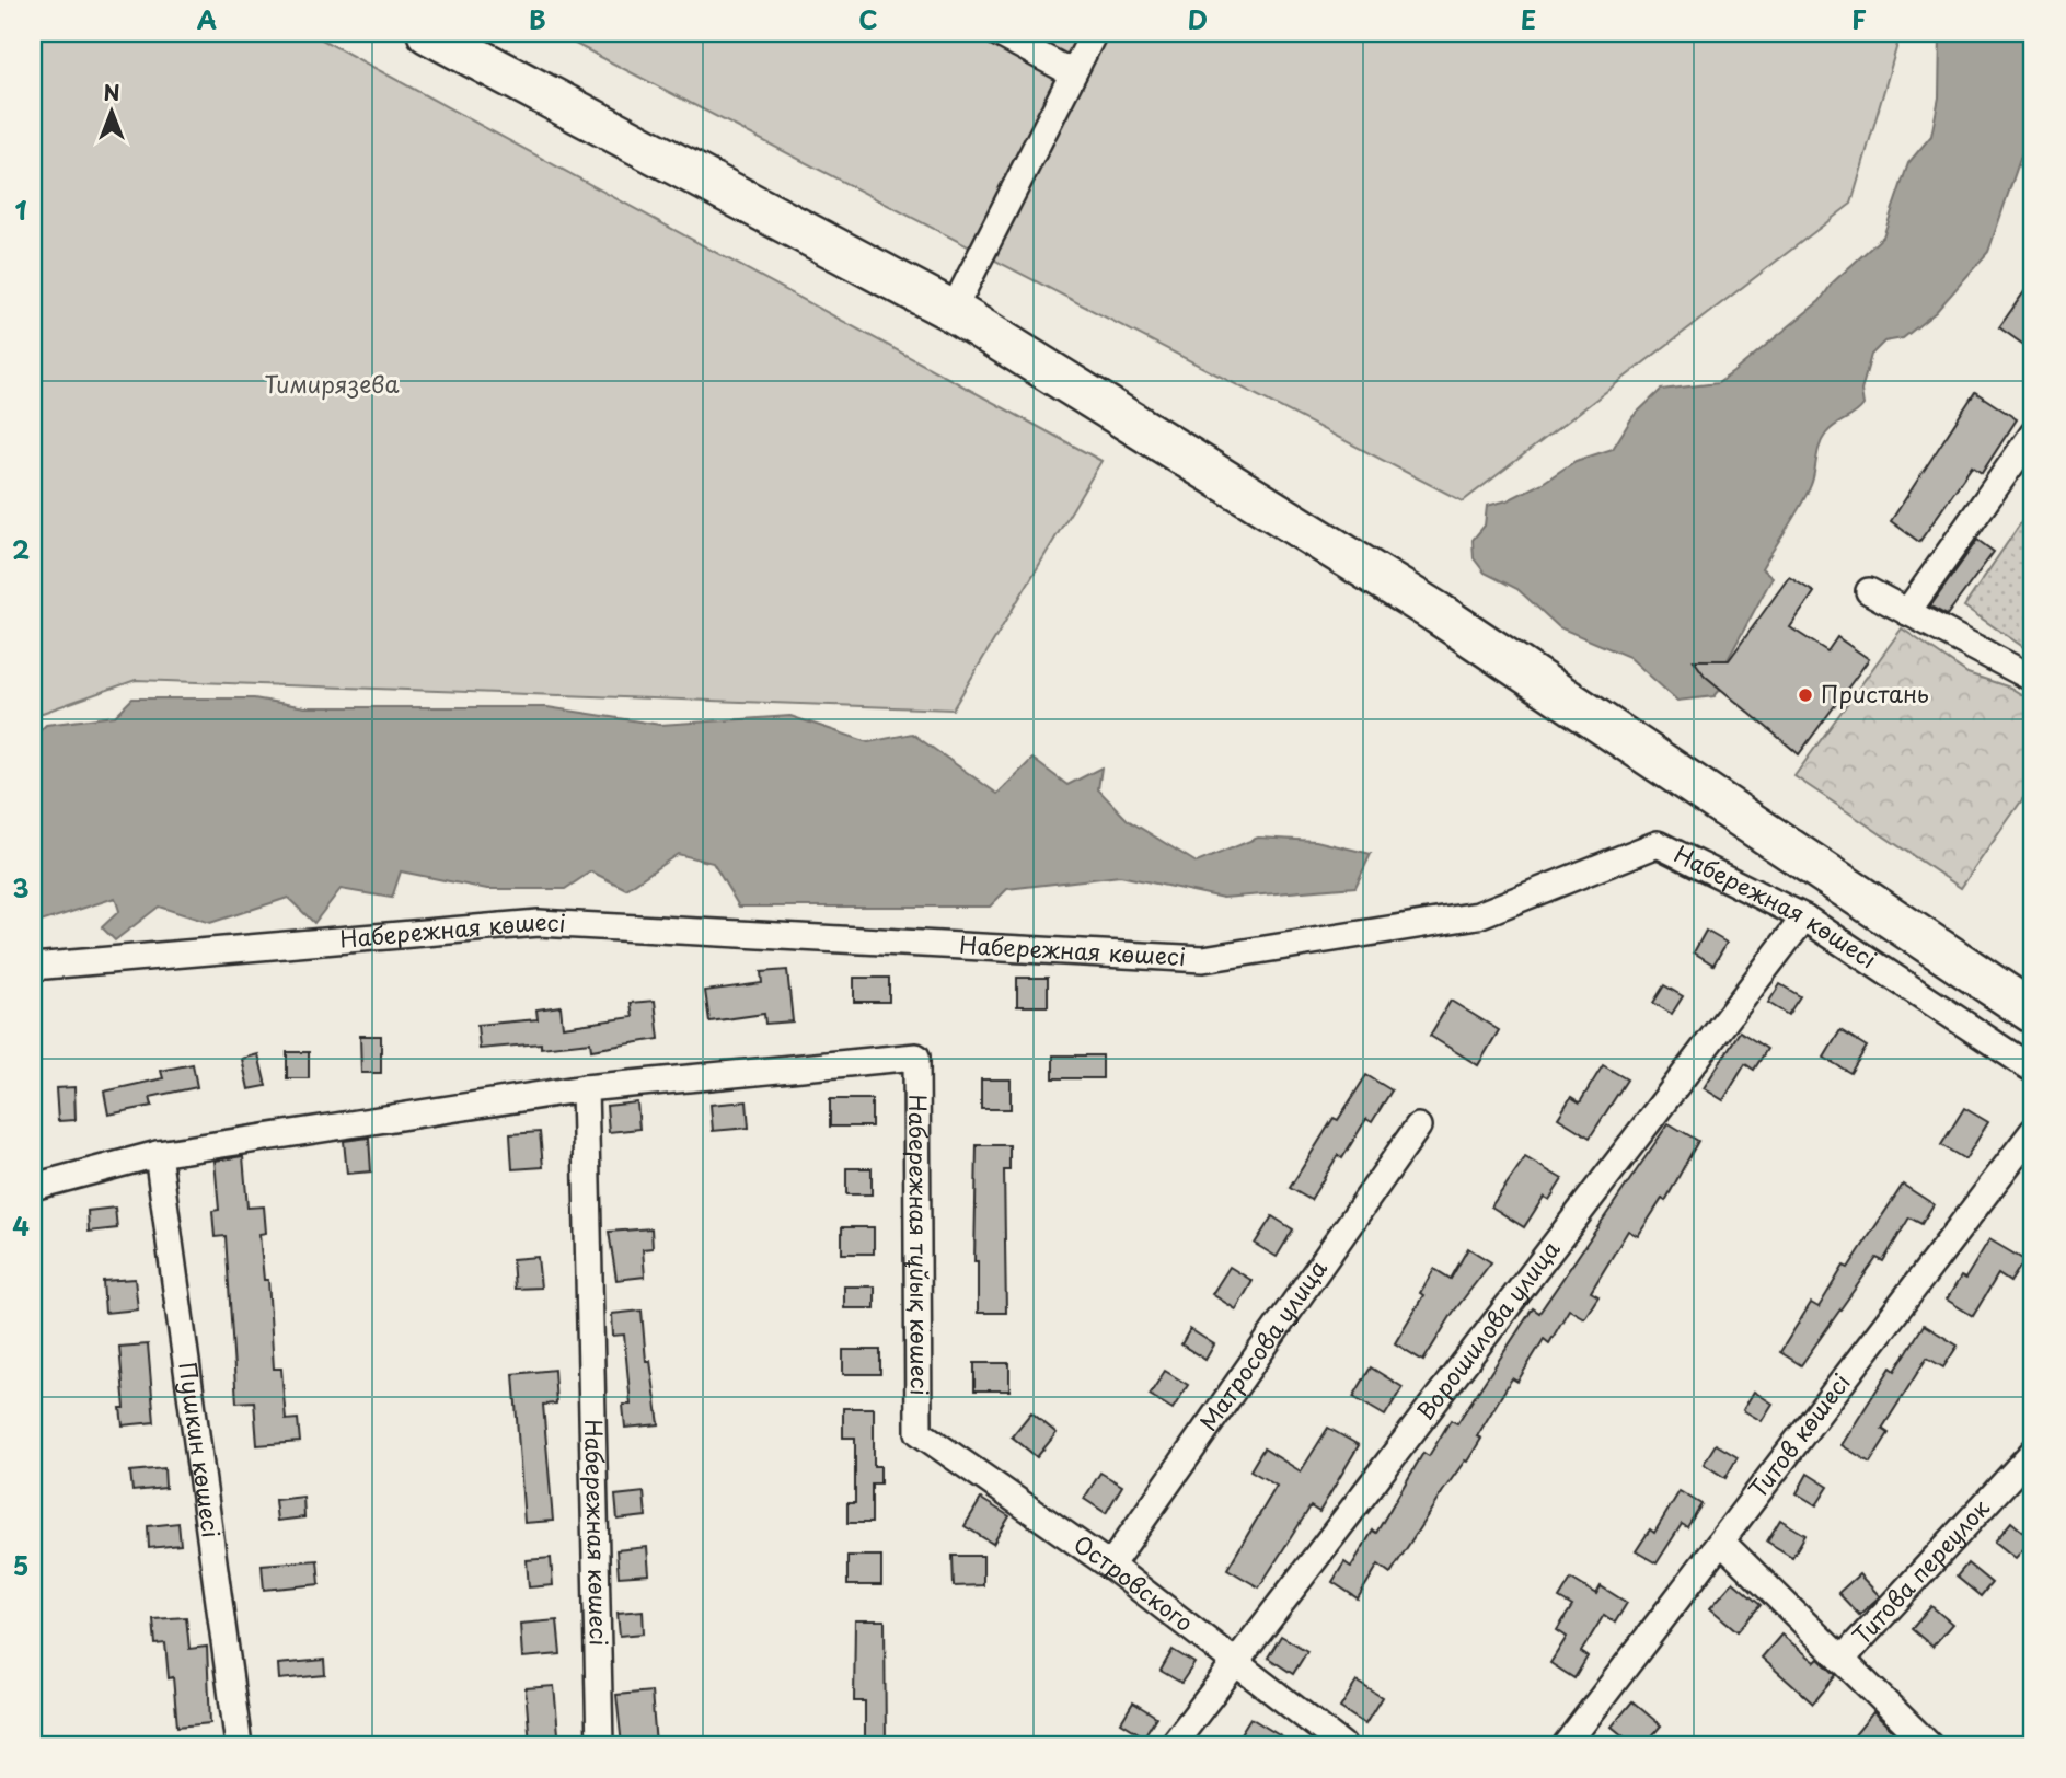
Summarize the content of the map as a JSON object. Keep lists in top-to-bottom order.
{
  "streets": {
    "street": [
      "Набережная көшесі",
      "Набережная тұйық көшесі",
      "Ворошилова улица",
      "Матросова улица",
      "Титов көшесі",
      "Пушкин көшесі",
      "Титова переулок",
      "Островского"
    ]
  },
  "crossings": [
    ["Набережная көшесі", "Набережная тұйық көшесі"],
    ["Набережная көшесі", "Ворошилова улица"],
    ["Набережная тұйық көшесі", "Островского"],
    ["Ворошилова улица", "Островского"],
    ["Матросова улица", "Островского"]
  ],
  "parks": ["Тимирязева"],
  "places": ["Пристань"],
  "north": "top",
  "grid": {
    "columns": [
      "A",
      "B",
      "C",
      "D",
      "E",
      "F"
    ],
    "rows": [
      "1",
      "2",
      "3",
      "4",
      "5"
    ]
  }
}
